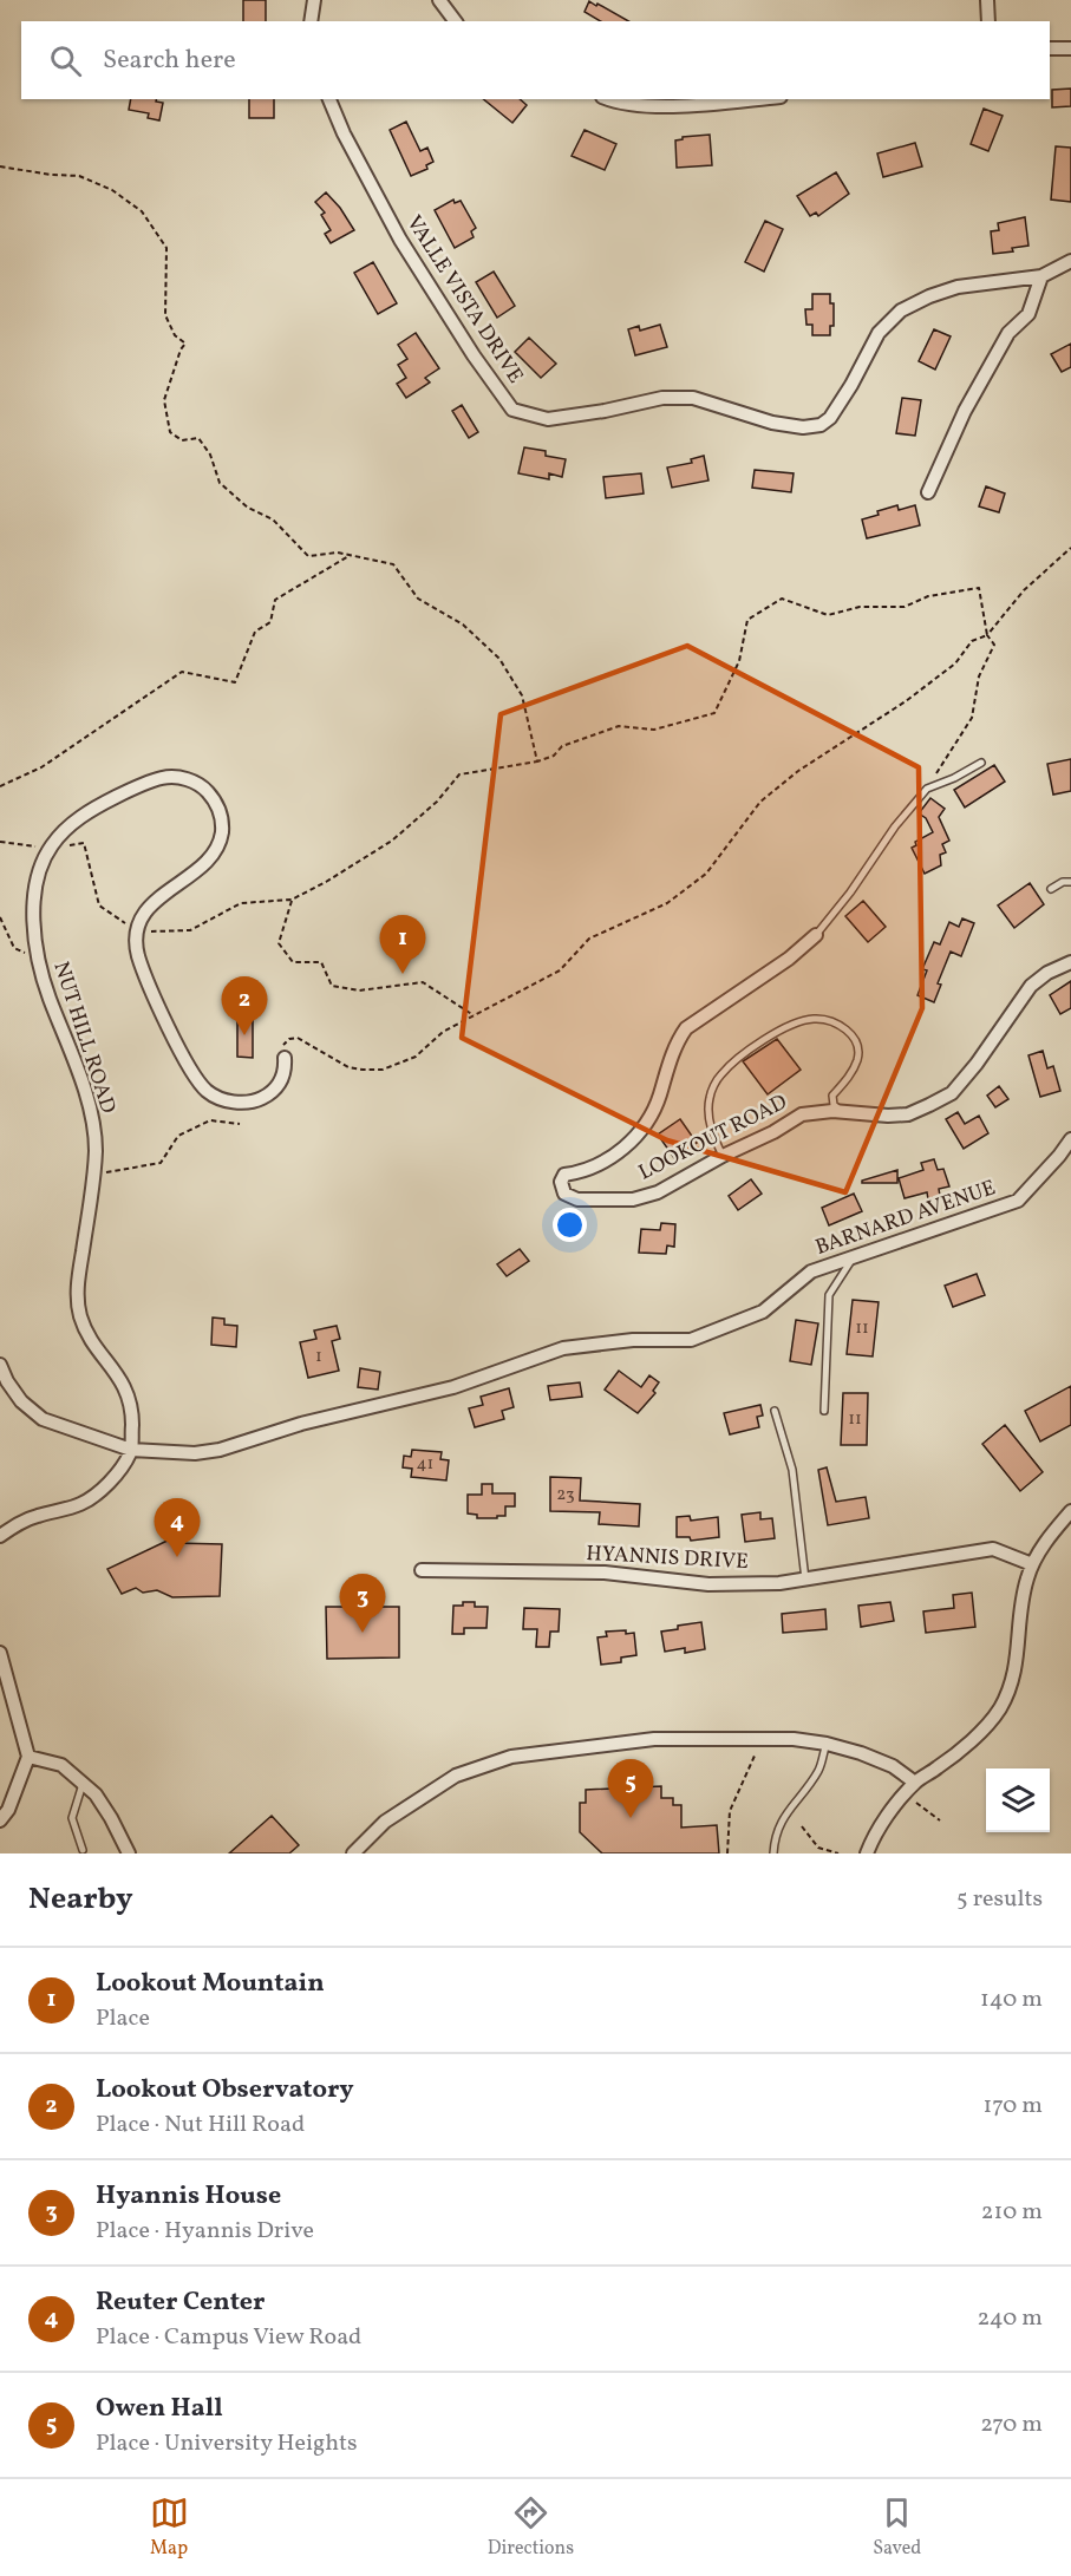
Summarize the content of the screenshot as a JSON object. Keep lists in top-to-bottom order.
{
  "streets": {
    "street": [
      "VALLE VISTA DRIVE",
      "NUT HILL ROAD",
      "LOOKOUT ROAD",
      "BARNARD AVENUE",
      "HYANNIS DRIVE"
    ]
  },
  "crossings": [
    ["NUT HILL ROAD", "BARNARD AVENUE"]
  ],
  "house_numbers": [
    "11",
    "1",
    "11",
    "41",
    "23"
  ],
  "page": {
    "search": "Search here",
    "pins": [
      "1",
      "2",
      "4",
      "3",
      "5"
    ],
    "heading": ["Nearby", "5 results"],
    "list": [
      {
        "mark": "1",
        "name": "Lookout Mountain",
        "note": "Place",
        "value": "140 m"
      },
      {
        "mark": "2",
        "name": "Lookout Observatory",
        "note": "Place · Nut Hill Road",
        "value": "170 m"
      },
      {
        "mark": "3",
        "name": "Hyannis House",
        "note": "Place · Hyannis Drive",
        "value": "210 m"
      },
      {
        "mark": "4",
        "name": "Reuter Center",
        "note": "Place · Campus View Road",
        "value": "240 m"
      },
      {
        "mark": "5",
        "name": "Owen Hall",
        "note": "Place · University Heights",
        "value": "270 m"
      }
    ],
    "nav": ["Map", "Directions", "Saved"]
  }
}
